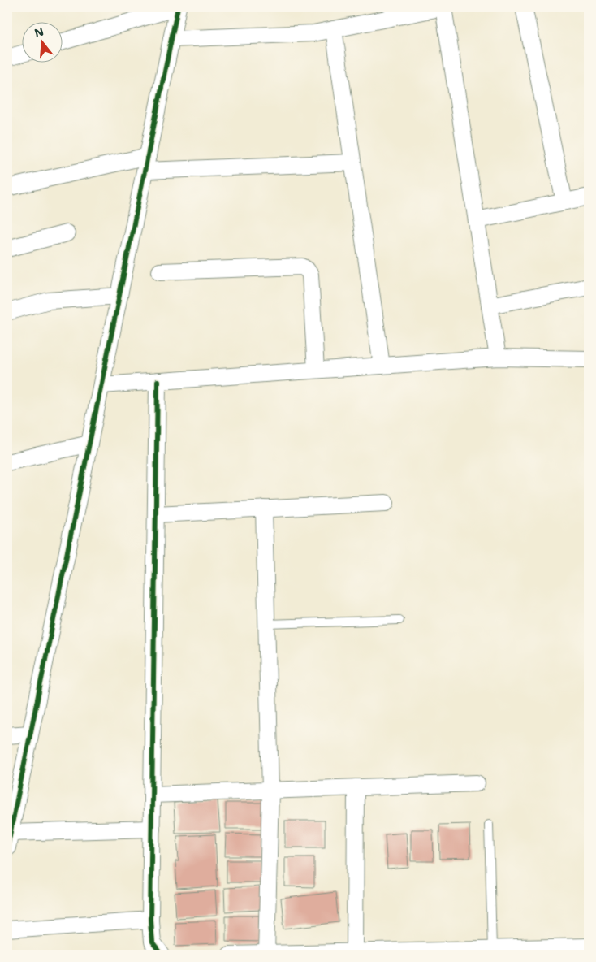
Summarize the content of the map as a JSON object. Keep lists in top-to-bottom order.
{
  "north": "top"
}
